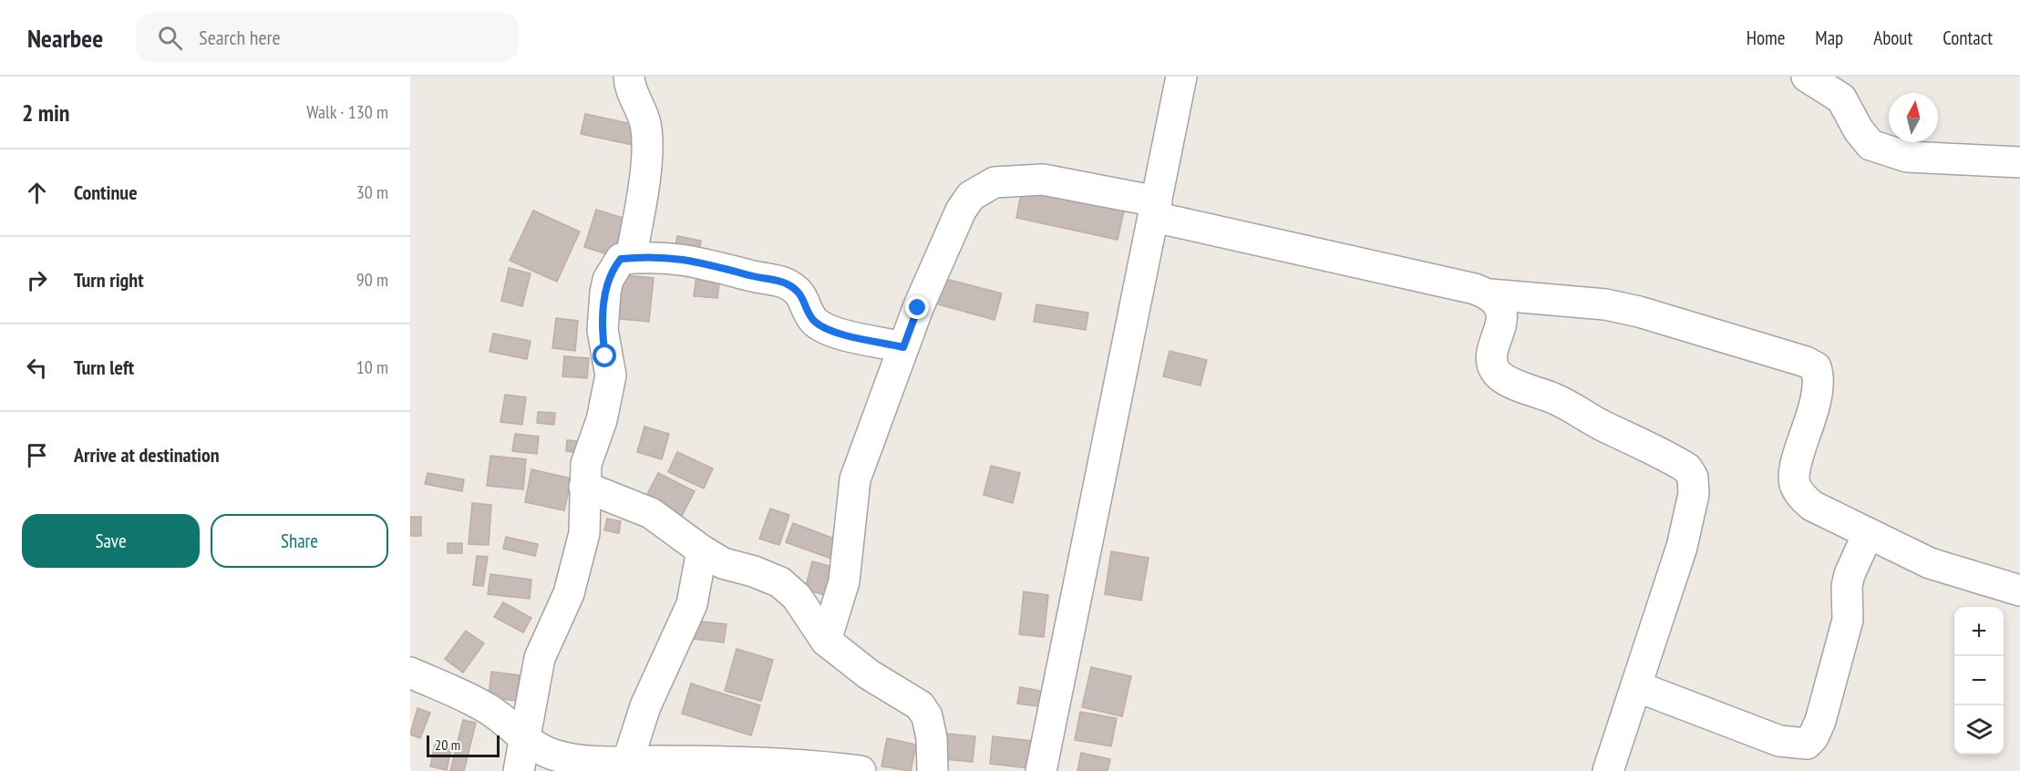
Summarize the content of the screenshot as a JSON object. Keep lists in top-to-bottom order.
{
  "scale_bar": "20 m",
  "north": "top",
  "page": {
    "header": "Nearbee",
    "search": "Search here",
    "nav": [
      "Home",
      "Map",
      "About",
      "Contact"
    ],
    "heading": ["2 min", "Walk · 130 m"],
    "list": [
      ["Continue", "30 m"],
      ["Turn right", "90 m"],
      ["Turn left", "10 m"],
      "Arrive at destination"
    ],
    "buttons": ["Save", "Share"],
    "map_buttons": ["+", "−"],
    "scale": "20 m"
  }
}
